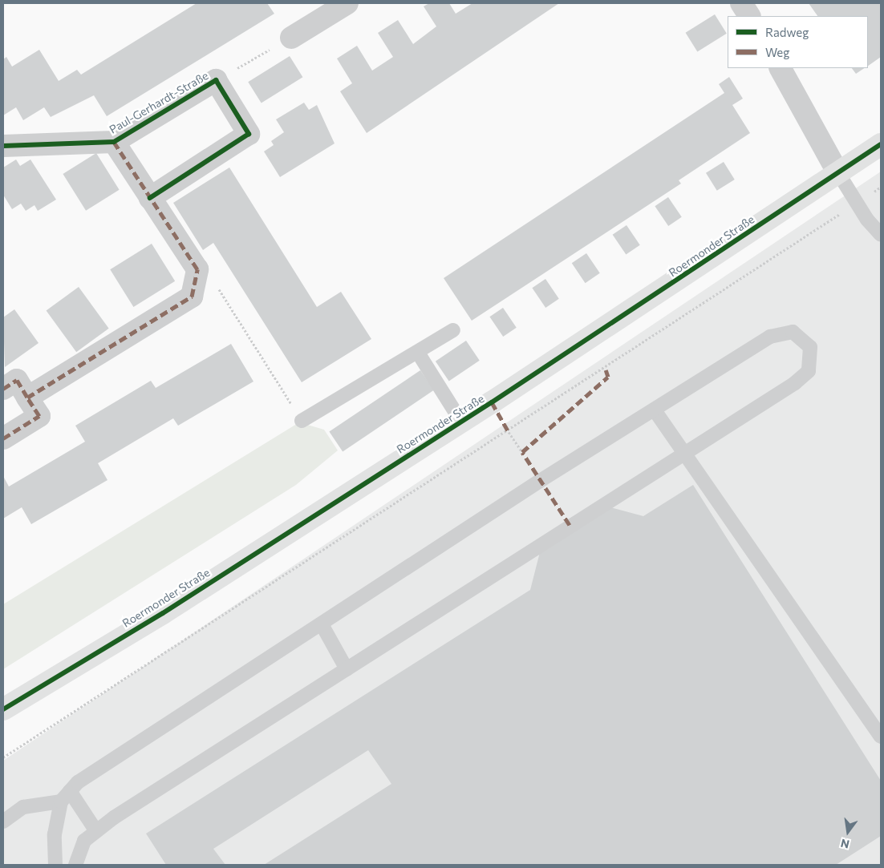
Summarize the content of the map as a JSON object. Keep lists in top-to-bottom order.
{
  "streets": {
    "main road": ["Roermonder Straße"],
    "street": ["Paul-Gerhardt-Straße"]
  },
  "legend": ["Radweg", "Weg"],
  "north": "bottom"
}
